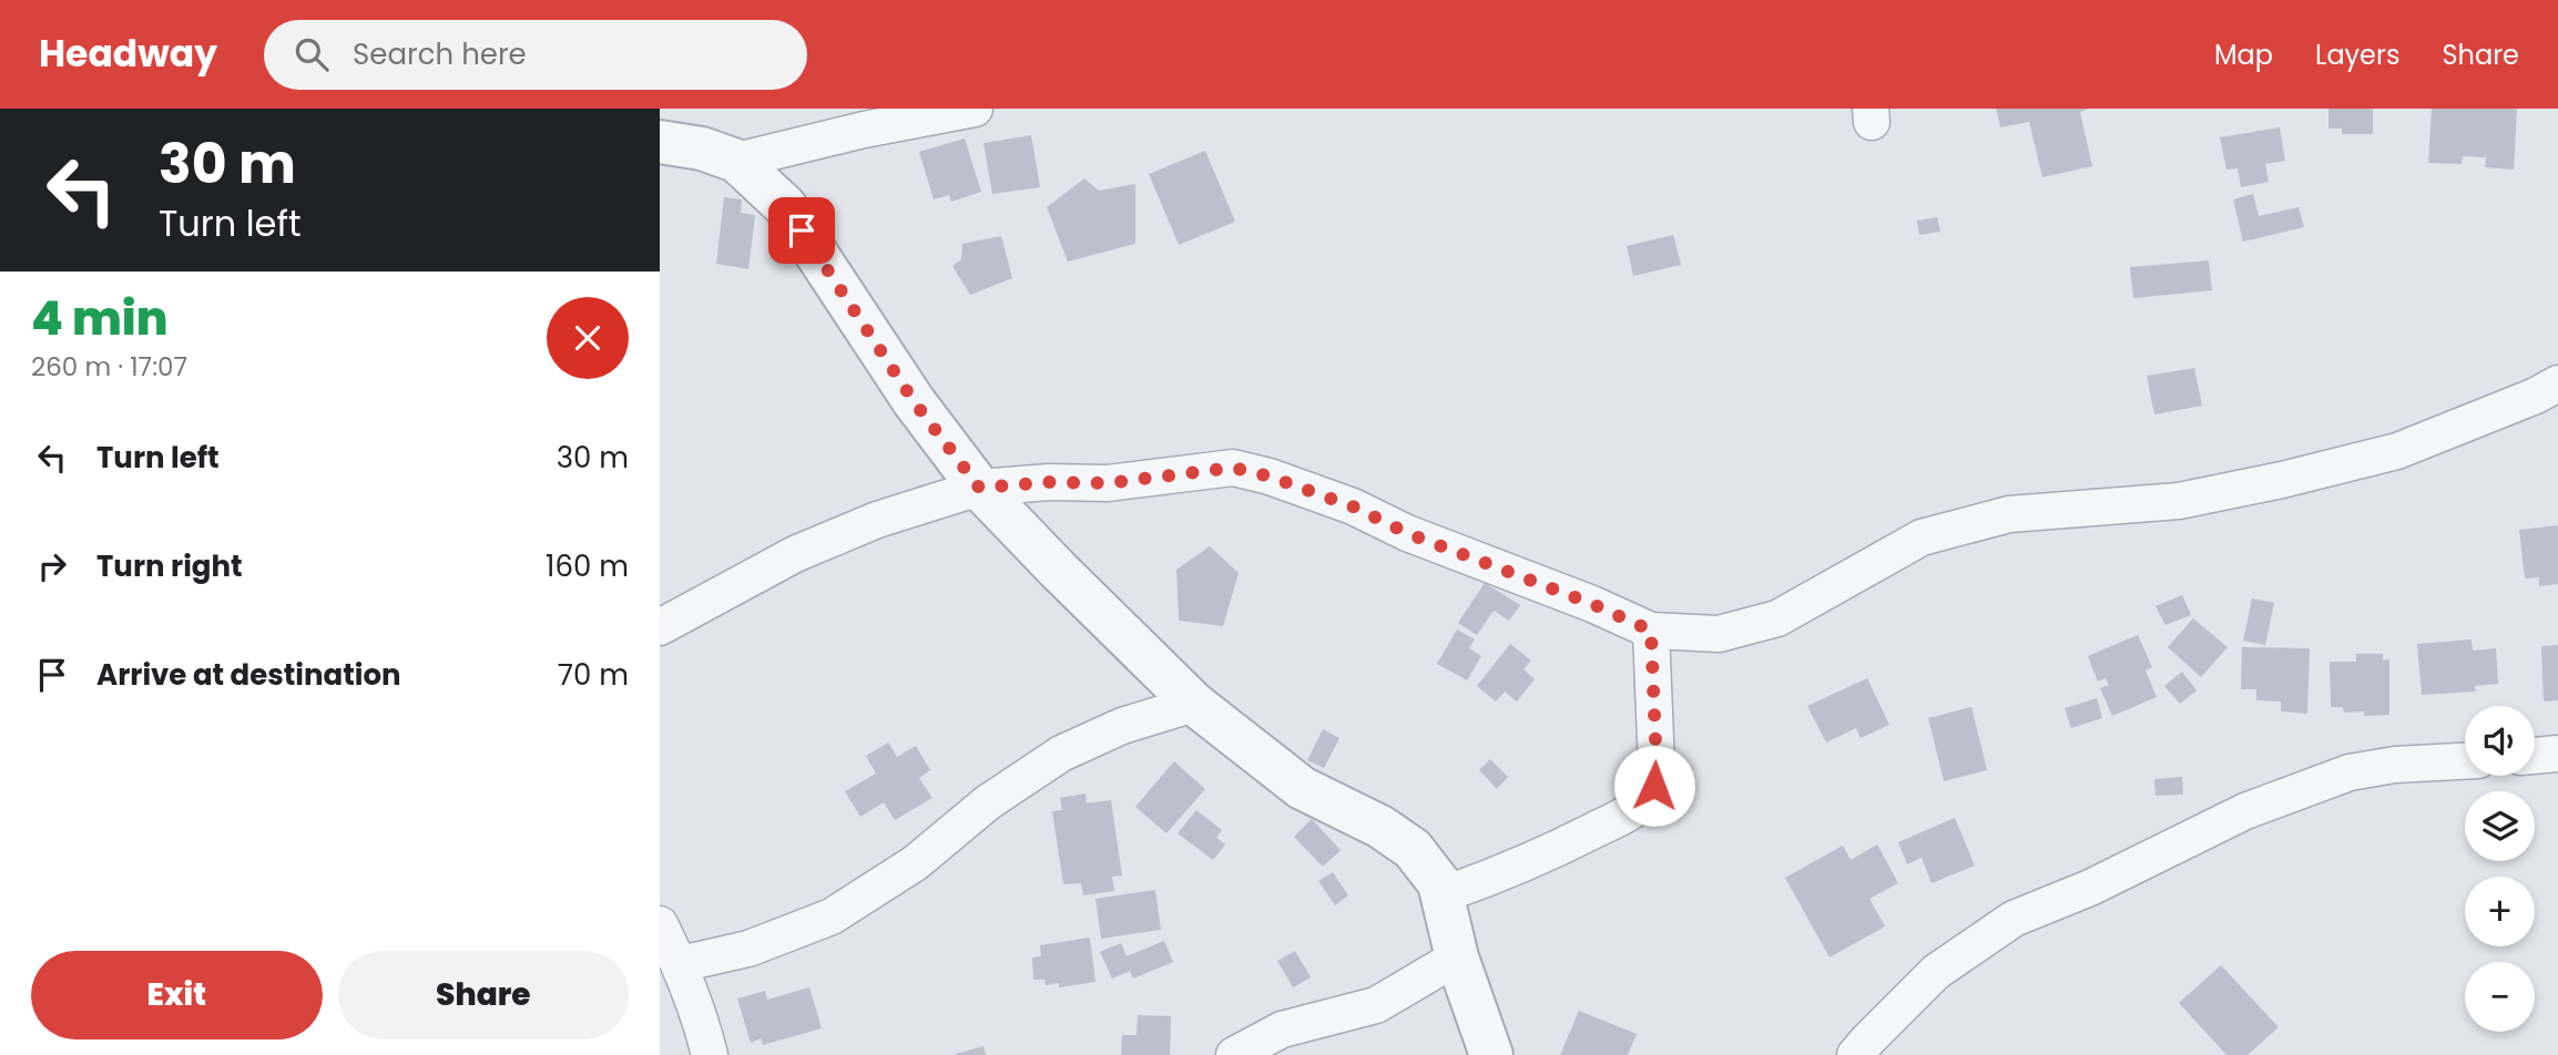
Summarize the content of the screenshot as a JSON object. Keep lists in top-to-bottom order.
{
  "page": {
    "header": "Headway",
    "search": "Search here",
    "nav": ["Map", "Layers", "Share"],
    "turn": ["30 m", "Turn left"],
    "heading": ["4 min", "260 m · 17:07"],
    "list": [
      {
        "name": "Turn left",
        "value": "30 m"
      },
      {
        "name": "Turn right",
        "value": "160 m"
      },
      {
        "name": "Arrive at destination",
        "value": "70 m"
      }
    ],
    "map_buttons": ["+", "−"],
    "buttons": ["Exit", "Share"]
  }
}
